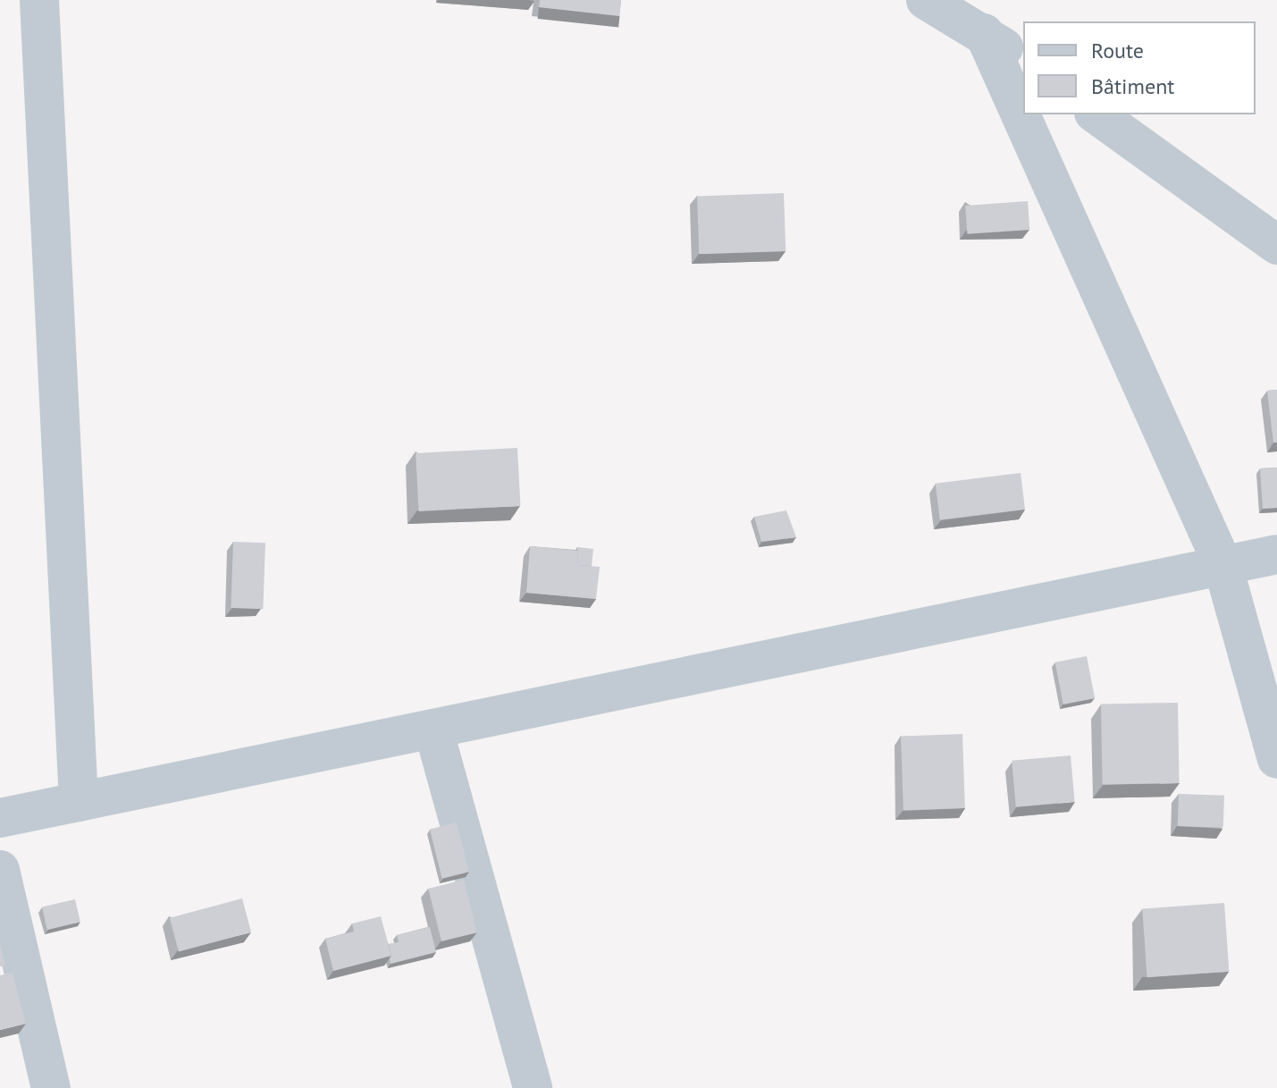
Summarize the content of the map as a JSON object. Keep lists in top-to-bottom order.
{
  "legend": ["Route", "Bâtiment"]
}
